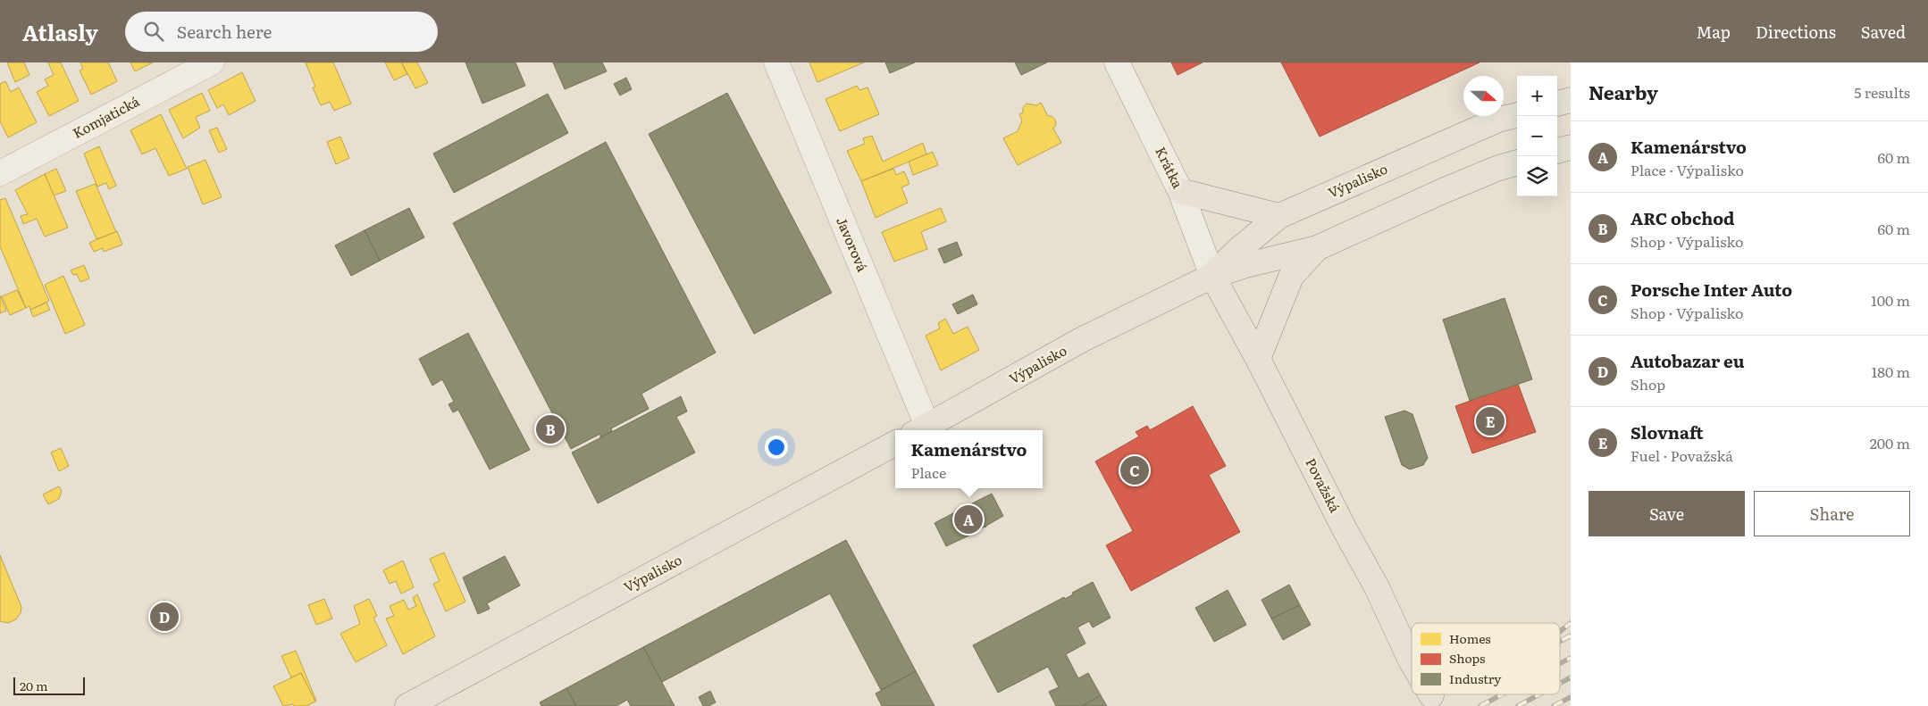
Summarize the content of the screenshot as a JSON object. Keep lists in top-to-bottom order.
{
  "streets": {
    "main road": ["Výpalisko", "Považská"],
    "street": ["Komjatická", "Krátka", "Javorová"]
  },
  "crossings": [
    ["Krátka", "Výpalisko"],
    ["Krátka", "Považská"],
    ["Výpalisko", "Javorová"],
    ["Výpalisko", "Považská"]
  ],
  "legend": ["Homes", "Shops", "Industry"],
  "scale_bar": "20 m",
  "north": "right",
  "page": {
    "header": "Atlasly",
    "search": "Search here",
    "nav": ["Map", "Directions", "Saved"],
    "heading": ["Nearby", "5 results"],
    "map_buttons": ["+", "−"],
    "list": [
      {
        "mark": "A",
        "name": "Kamenárstvo",
        "note": "Place · Výpalisko",
        "value": "60 m"
      },
      {
        "mark": "B",
        "name": "ARC obchod",
        "note": "Shop · Výpalisko",
        "value": "60 m"
      },
      {
        "mark": "C",
        "name": "Porsche Inter Auto",
        "note": "Shop · Výpalisko",
        "value": "100 m"
      },
      {
        "mark": "D",
        "name": "Autobazar eu",
        "note": "Shop",
        "value": "180 m"
      },
      {
        "mark": "E",
        "name": "Slovnaft",
        "note": "Fuel · Považská",
        "value": "200 m"
      }
    ],
    "pins": [
      "E",
      "B",
      "C",
      "A",
      "D"
    ],
    "popup": ["Kamenárstvo", "Place"],
    "buttons": ["Save", "Share"],
    "scale": "20 m"
  }
}
